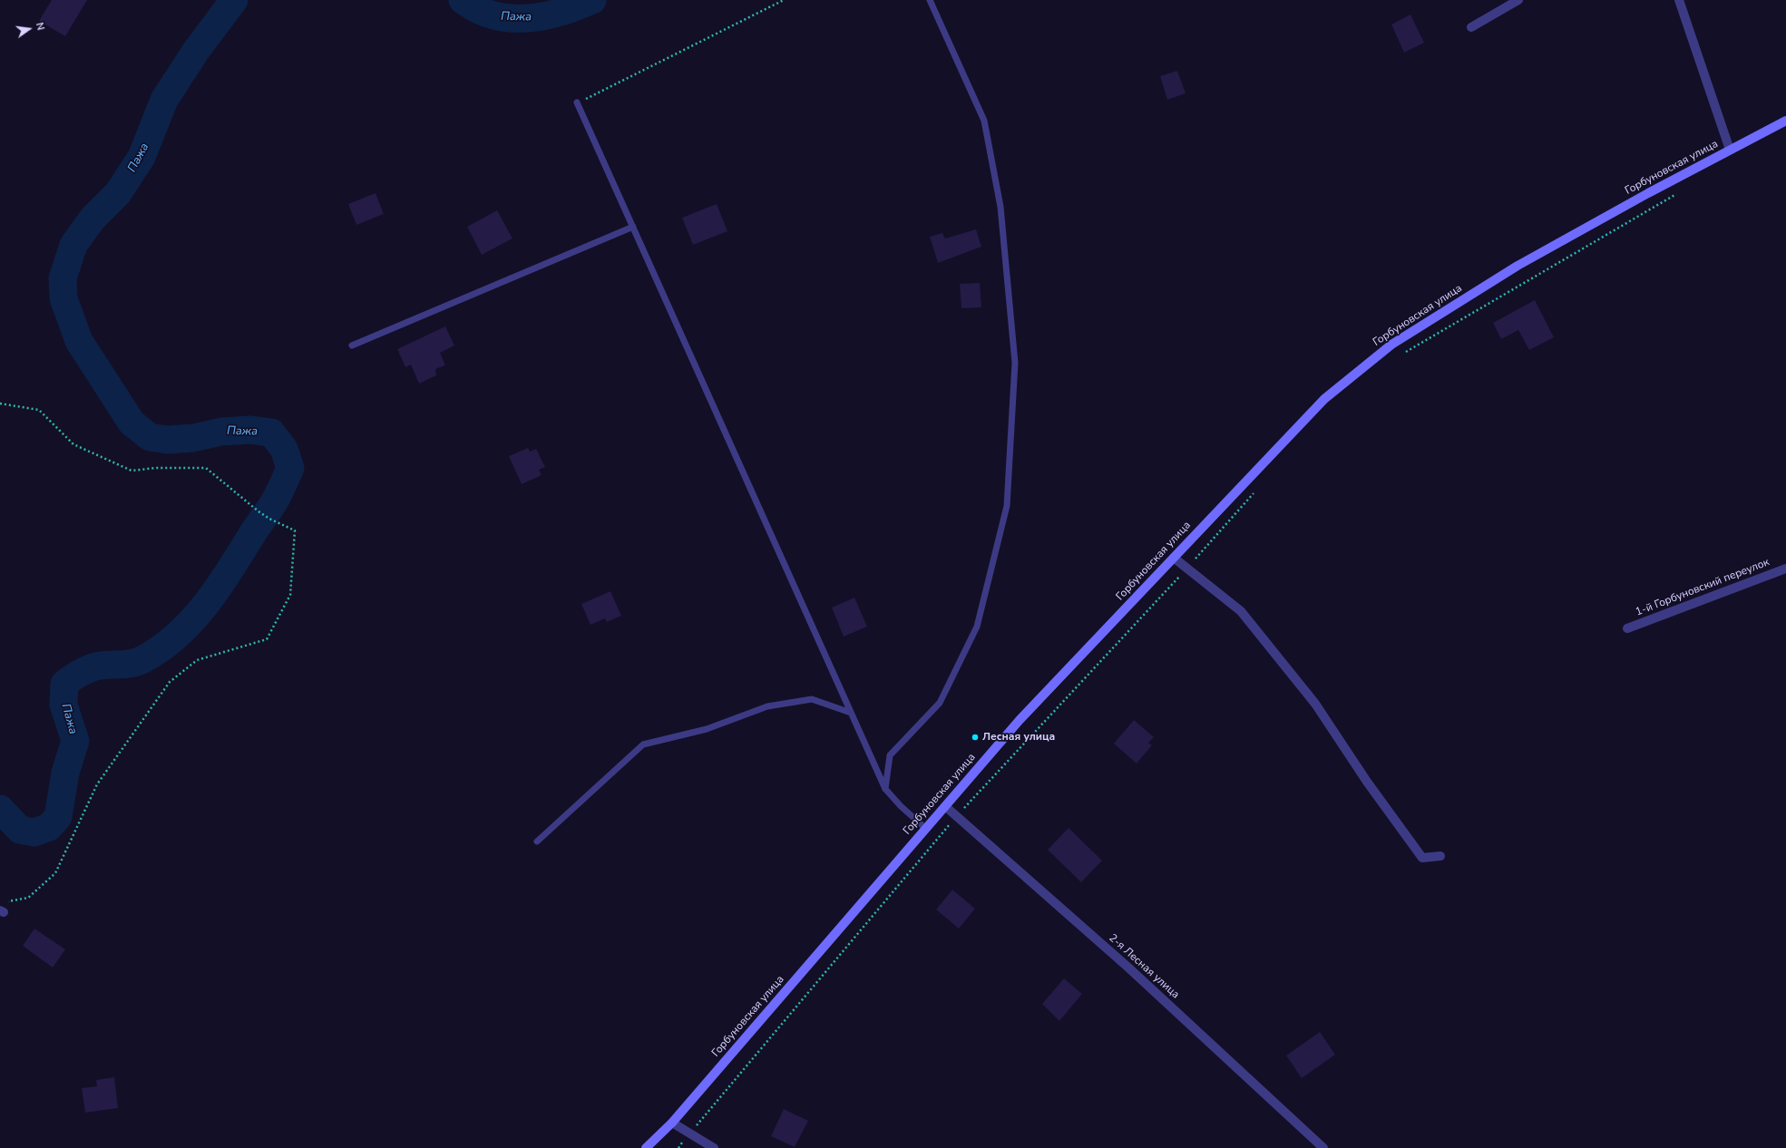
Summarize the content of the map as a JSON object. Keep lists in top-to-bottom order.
{
  "streets": {
    "main road": ["Горбуновская улица"],
    "street": ["1-й Горбуновский переулок", "2-я Лесная улица"]
  },
  "crossings": [
    ["Горбуновская улица", "2-я Лесная улица"]
  ],
  "water": ["Пажа"],
  "places": ["Лесная улица"],
  "north": "right"
}
